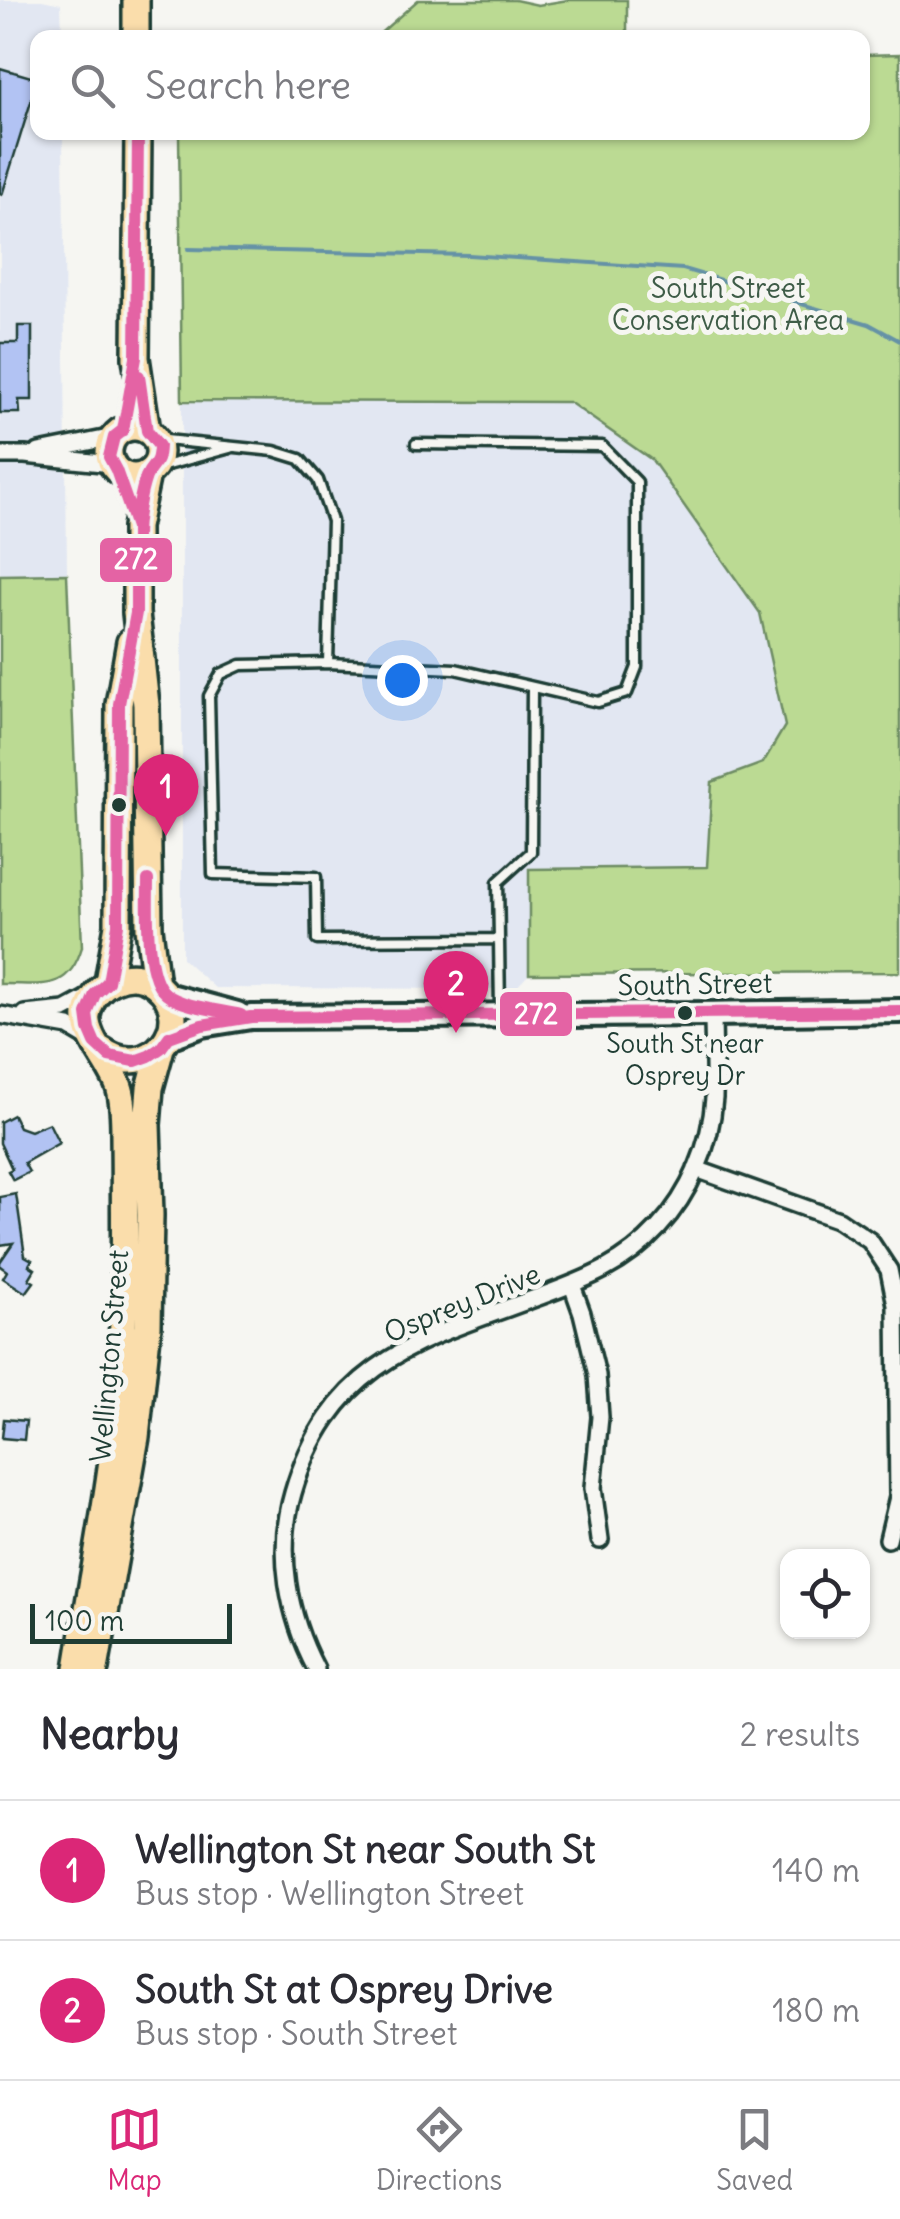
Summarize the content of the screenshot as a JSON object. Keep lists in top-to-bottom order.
{
  "streets": {
    "main road": ["Wellington Street"],
    "street": ["South Street", "Osprey Drive"]
  },
  "crossings": [
    ["South Street", "Osprey Drive"],
    ["South Street", "Wellington Street"]
  ],
  "parks": ["South Street Conservation Area"],
  "places": ["South St near Osprey Dr"],
  "lines": ["transit line 272"],
  "scale_bar": "100 m",
  "page": {
    "search": "Search here",
    "pins": ["1", "2"],
    "scale": "100 m",
    "heading": ["Nearby", "2 results"],
    "list": [
      {
        "mark": "1",
        "name": "Wellington St near South St",
        "note": "Bus stop · Wellington Street",
        "value": "140 m"
      },
      {
        "mark": "2",
        "name": "South St at Osprey Drive",
        "note": "Bus stop · South Street",
        "value": "180 m"
      }
    ],
    "nav": ["Map", "Directions", "Saved"]
  }
}
